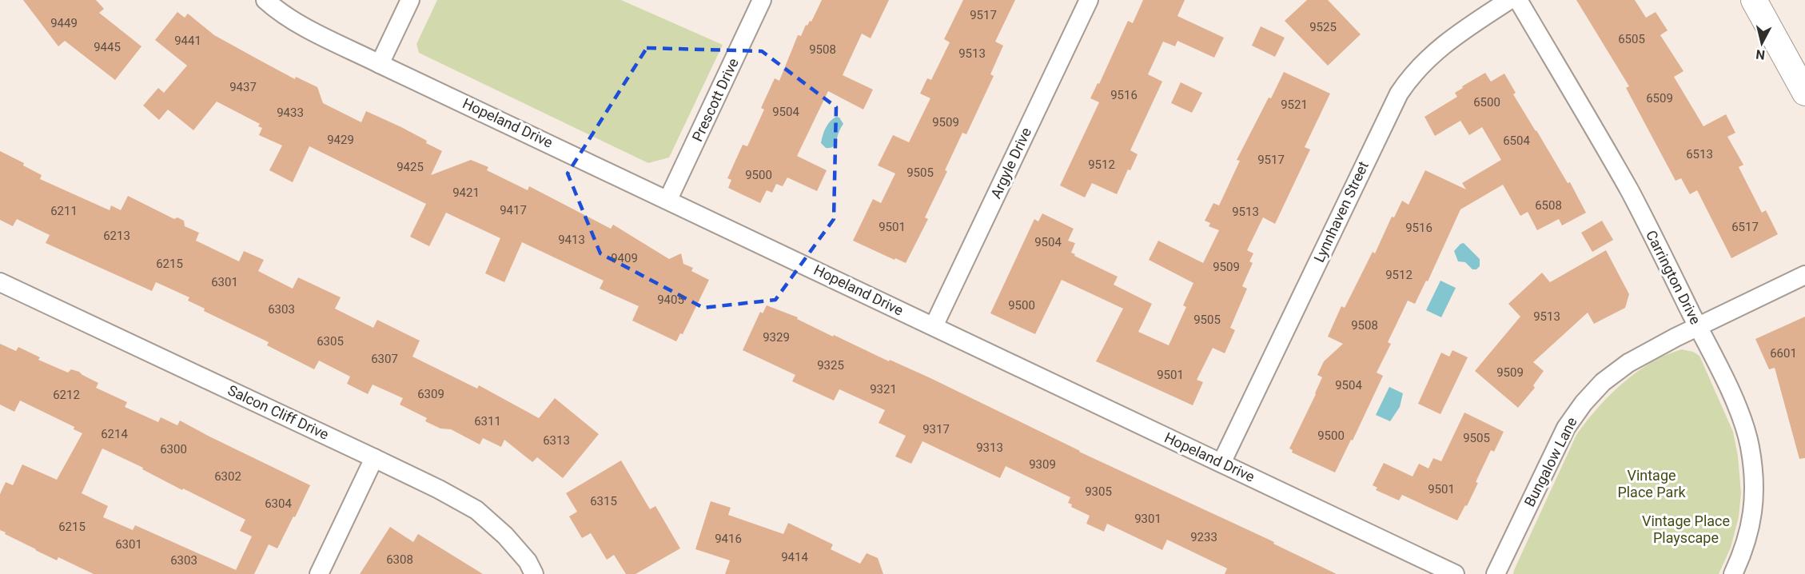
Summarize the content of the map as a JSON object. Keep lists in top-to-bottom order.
{
  "streets": {
    "street": [
      "Prescott Drive",
      "Hopeland Drive",
      "Argyle Drive",
      "Lynnhaven Street",
      "Carrington Drive",
      "Salcon Cliff Drive",
      "Bungalow Lane"
    ]
  },
  "crossings": [
    ["Prescott Drive", "Hopeland Drive"],
    ["Hopeland Drive", "Argyle Drive"],
    ["Hopeland Drive", "Lynnhaven Street"],
    ["Carrington Drive", "Bungalow Lane"]
  ],
  "parks": ["Vintage Place Park", "Vintage Place Playscape"],
  "house_numbers": [
    "9517",
    "9449",
    "9525",
    "6505",
    "9441",
    "9445",
    "9508",
    "9513",
    "9437",
    "9516",
    "6509",
    "6500",
    "9521",
    "9504",
    "9433",
    "9509",
    "9429",
    "6504",
    "6513",
    "9517",
    "9512",
    "9425",
    "9505",
    "9500",
    "9421",
    "6508",
    "9417",
    "6211",
    "9513",
    "9501",
    "6517",
    "9516",
    "6213",
    "9413",
    "9504",
    "9409",
    "6215",
    "9509",
    "9512",
    "6301",
    "9405",
    "9500",
    "6303",
    "9513",
    "9505",
    "9508",
    "9329",
    "6305",
    "6601",
    "6307",
    "9325",
    "9509",
    "9501",
    "9504",
    "9321",
    "6309",
    "6212",
    "6311",
    "9317",
    "6214",
    "9500",
    "9505",
    "6313",
    "9313",
    "6300",
    "9309",
    "6302",
    "9501",
    "9305",
    "6315",
    "6304",
    "9301",
    "6215",
    "9233",
    "9416",
    "6301",
    "9414",
    "6308",
    "6303"
  ],
  "north": "bottom"
}
